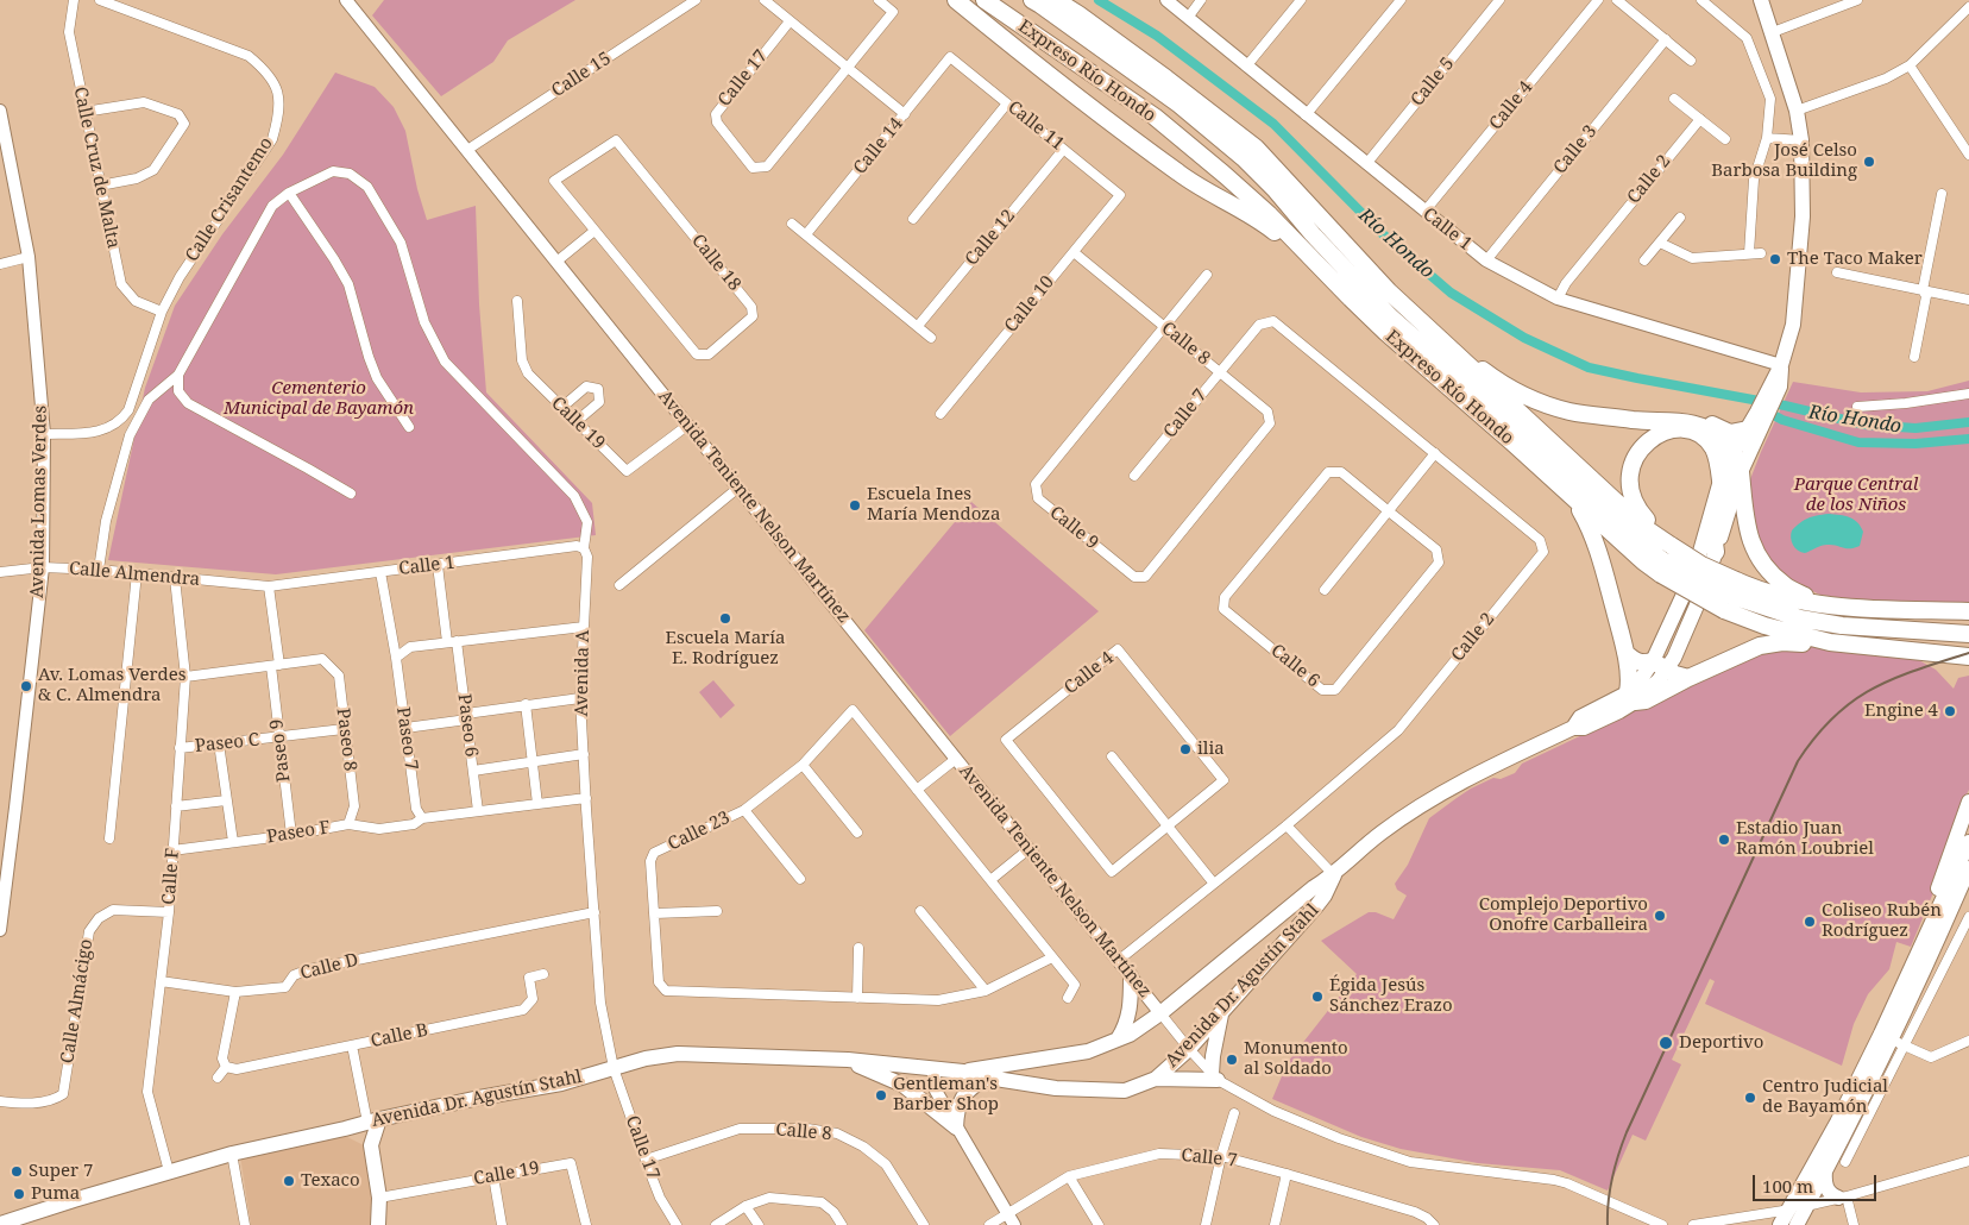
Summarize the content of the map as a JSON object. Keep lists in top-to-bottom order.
{
  "streets": {
    "highway": ["Expreso Río Hondo"],
    "main road": ["Avenida Dr. Agustín Stahl"],
    "street": [
      "Calle 15",
      "Calle 17",
      "Calle 5",
      "Calle 4",
      "Calle 11",
      "Calle 14",
      "Calle 3",
      "Calle Cruz de Malta",
      "Calle 2",
      "Calle Crisantemo",
      "Calle 1",
      "Calle 12",
      "Calle 18",
      "Calle 10",
      "Calle 8",
      "Calle 7",
      "Calle 19",
      "Avenida Lomas Verdes",
      "Avenida Teniente Nelson Martínez",
      "Calle 9",
      "Calle Almendra",
      "Calle 6",
      "Avenida A",
      "Paseo 6",
      "Paseo 7",
      "Paseo 8",
      "Paseo C",
      "Paseo 9",
      "Calle 23",
      "Paseo F",
      "Calle F",
      "Calle D",
      "Calle Almácigo",
      "Calle B"
    ]
  },
  "crossings": [
    ["Calle 15", "Avenida Teniente Nelson Martínez"],
    ["Calle 17", "Calle 8"],
    ["Calle 17", "Avenida Dr. Agustín Stahl"],
    ["Calle 5", "Calle 1"],
    ["Calle 4", "Calle 1"],
    ["Calle 11", "Calle 14"],
    ["Calle 11", "Calle 12"],
    ["Calle 11", "Calle 10"],
    ["Calle 3", "Calle 1"],
    ["Calle Cruz de Malta", "Calle Crisantemo"],
    ["Calle 2", "Calle 1"],
    ["Calle 2", "Calle 7"],
    ["Calle 2", "Avenida Teniente Nelson Martínez"],
    ["Calle Crisantemo", "Avenida Lomas Verdes"],
    ["Calle 1", "Calle Almendra"],
    ["Calle 1", "Avenida A"],
    ["Calle 1", "Paseo 7"],
    ["Calle 10", "Calle 8"],
    ["Calle 8", "Calle 7"],
    ["Calle 8", "Calle 9"],
    ["Calle 19", "Avenida Teniente Nelson Martínez"],
    ["Avenida Lomas Verdes", "Calle Almendra"],
    ["Avenida Teniente Nelson Martínez", "Avenida Dr. Agustín Stahl"],
    ["Calle Almendra", "Calle F"],
    ["Avenida A", "Calle D"],
    ["Paseo 7", "Paseo F"],
    ["Paseo 8", "Paseo C"],
    ["Paseo 8", "Paseo 9"],
    ["Paseo 8", "Paseo F"],
    ["Paseo C", "Paseo 9"],
    ["Paseo C", "Calle F"],
    ["Paseo 9", "Paseo F"],
    ["Paseo F", "Calle F"],
    ["Calle F", "Calle D"],
    ["Calle F", "Avenida Dr. Agustín Stahl"],
    ["Calle F", "Calle Almácigo"]
  ],
  "water": ["Río Hondo"],
  "parks": ["Cementerio Municipal de Bayamón", "Parque Central de los Niños"],
  "places": [
    "José Celso Barbosa Building",
    "The Taco Maker",
    "Escuela Ines María Mendoza",
    "Escuela María E. Rodríguez",
    "Av. Lomas Verdes & C. Almendra",
    "Engine 4",
    "ilia",
    "Estadio Juan Ramón Loubriel",
    "Complejo Deportivo Onofre Carballeira",
    "Coliseo Rubén Rodríguez",
    "Égida Jesús Sánchez Erazo",
    "Deportivo",
    "Monumento al Soldado",
    "Gentleman's Barber Shop",
    "Centro Judicial de Bayamón",
    "Super 7",
    "Texaco",
    "Puma"
  ],
  "scale_bar": "100 m"
}
